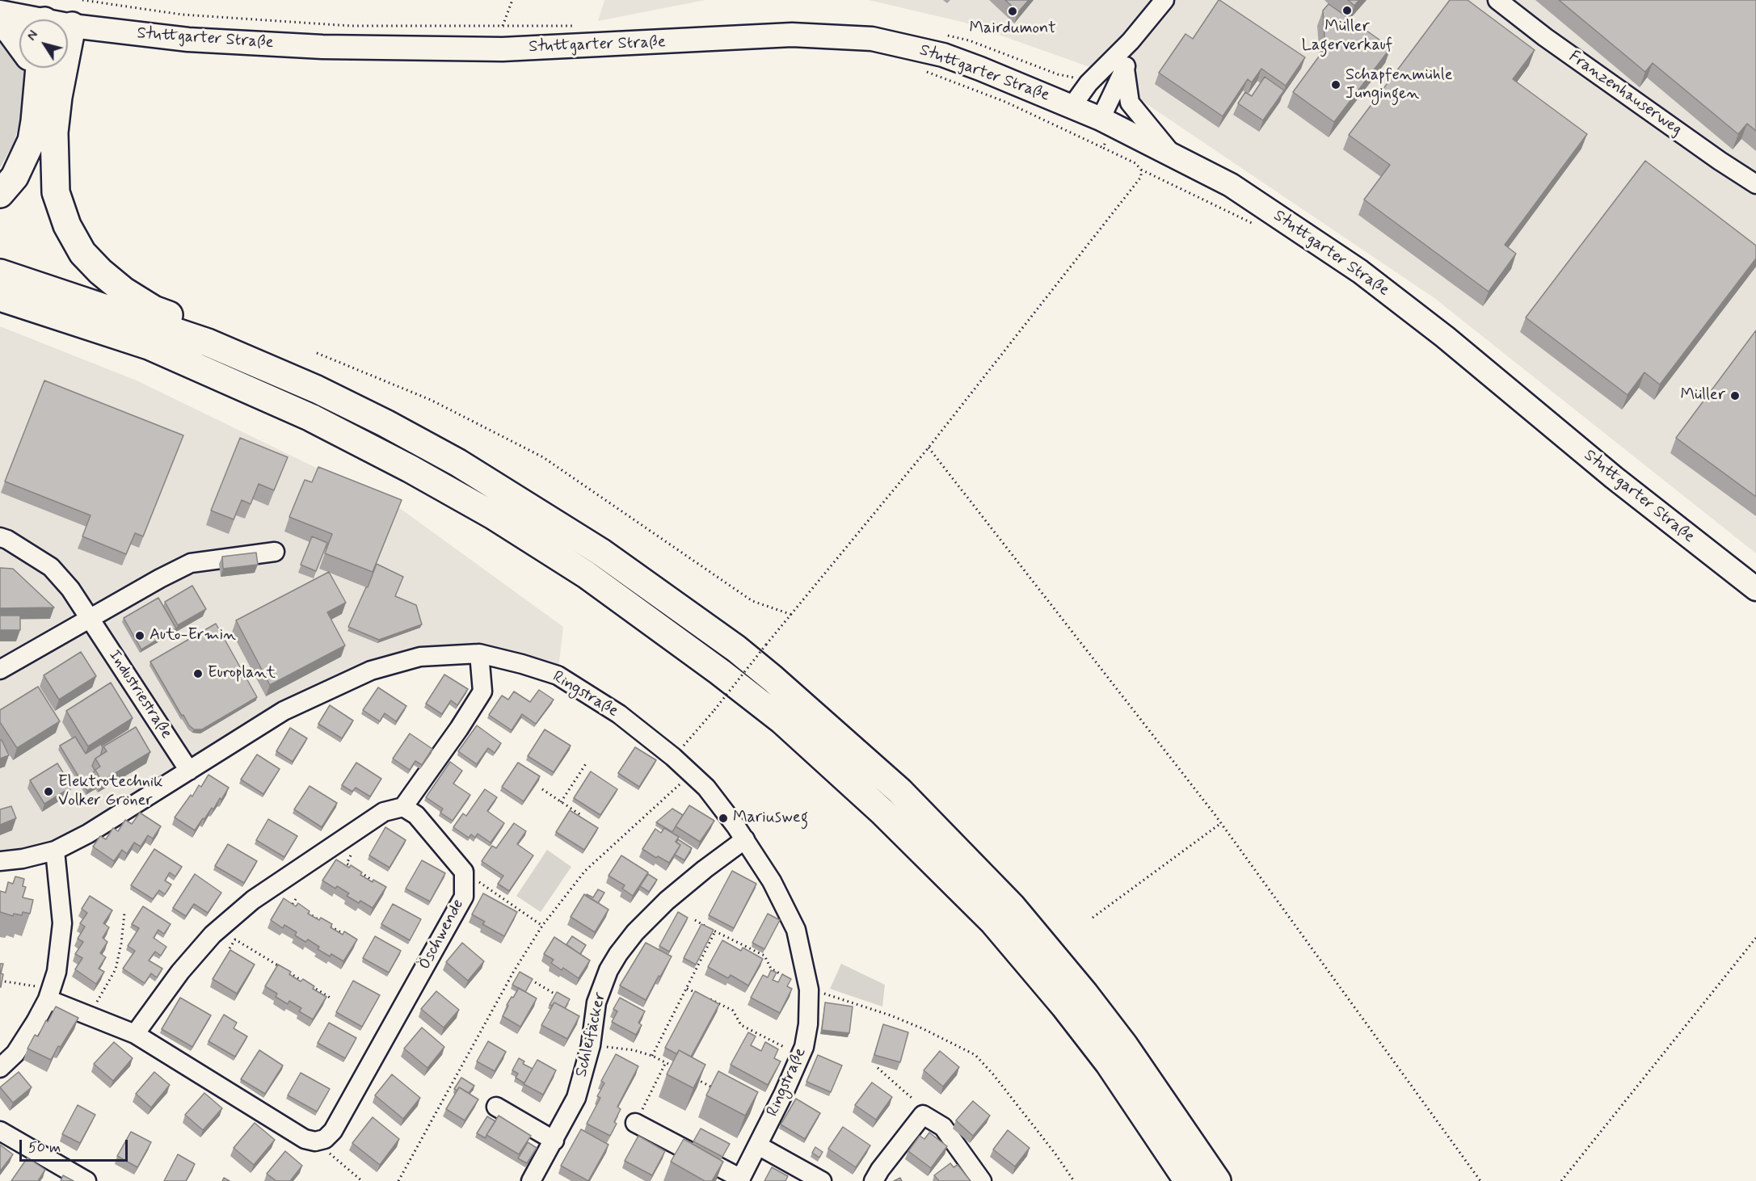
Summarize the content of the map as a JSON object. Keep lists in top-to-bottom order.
{
  "streets": {
    "main road": ["Stuttgarter Straße"],
    "street": [
      "Franzenhauserweg",
      "Industriestraße",
      "Ringstraße",
      "Öschwende",
      "Schleifäcker"
    ]
  },
  "crossings": [
    ["Industriestraße", "Ringstraße"],
    ["Ringstraße", "Schleifäcker"]
  ],
  "places": [
    "Müller Lagerverkauf",
    "Mairdumont",
    "Schapfenmühle Jungingen",
    "Müller",
    "Auto-Ermin",
    "Europlant",
    "Elektrotechnik Volker Gröner",
    "Mariusweg"
  ],
  "scale_bar": "50 m",
  "north": "top left"
}
